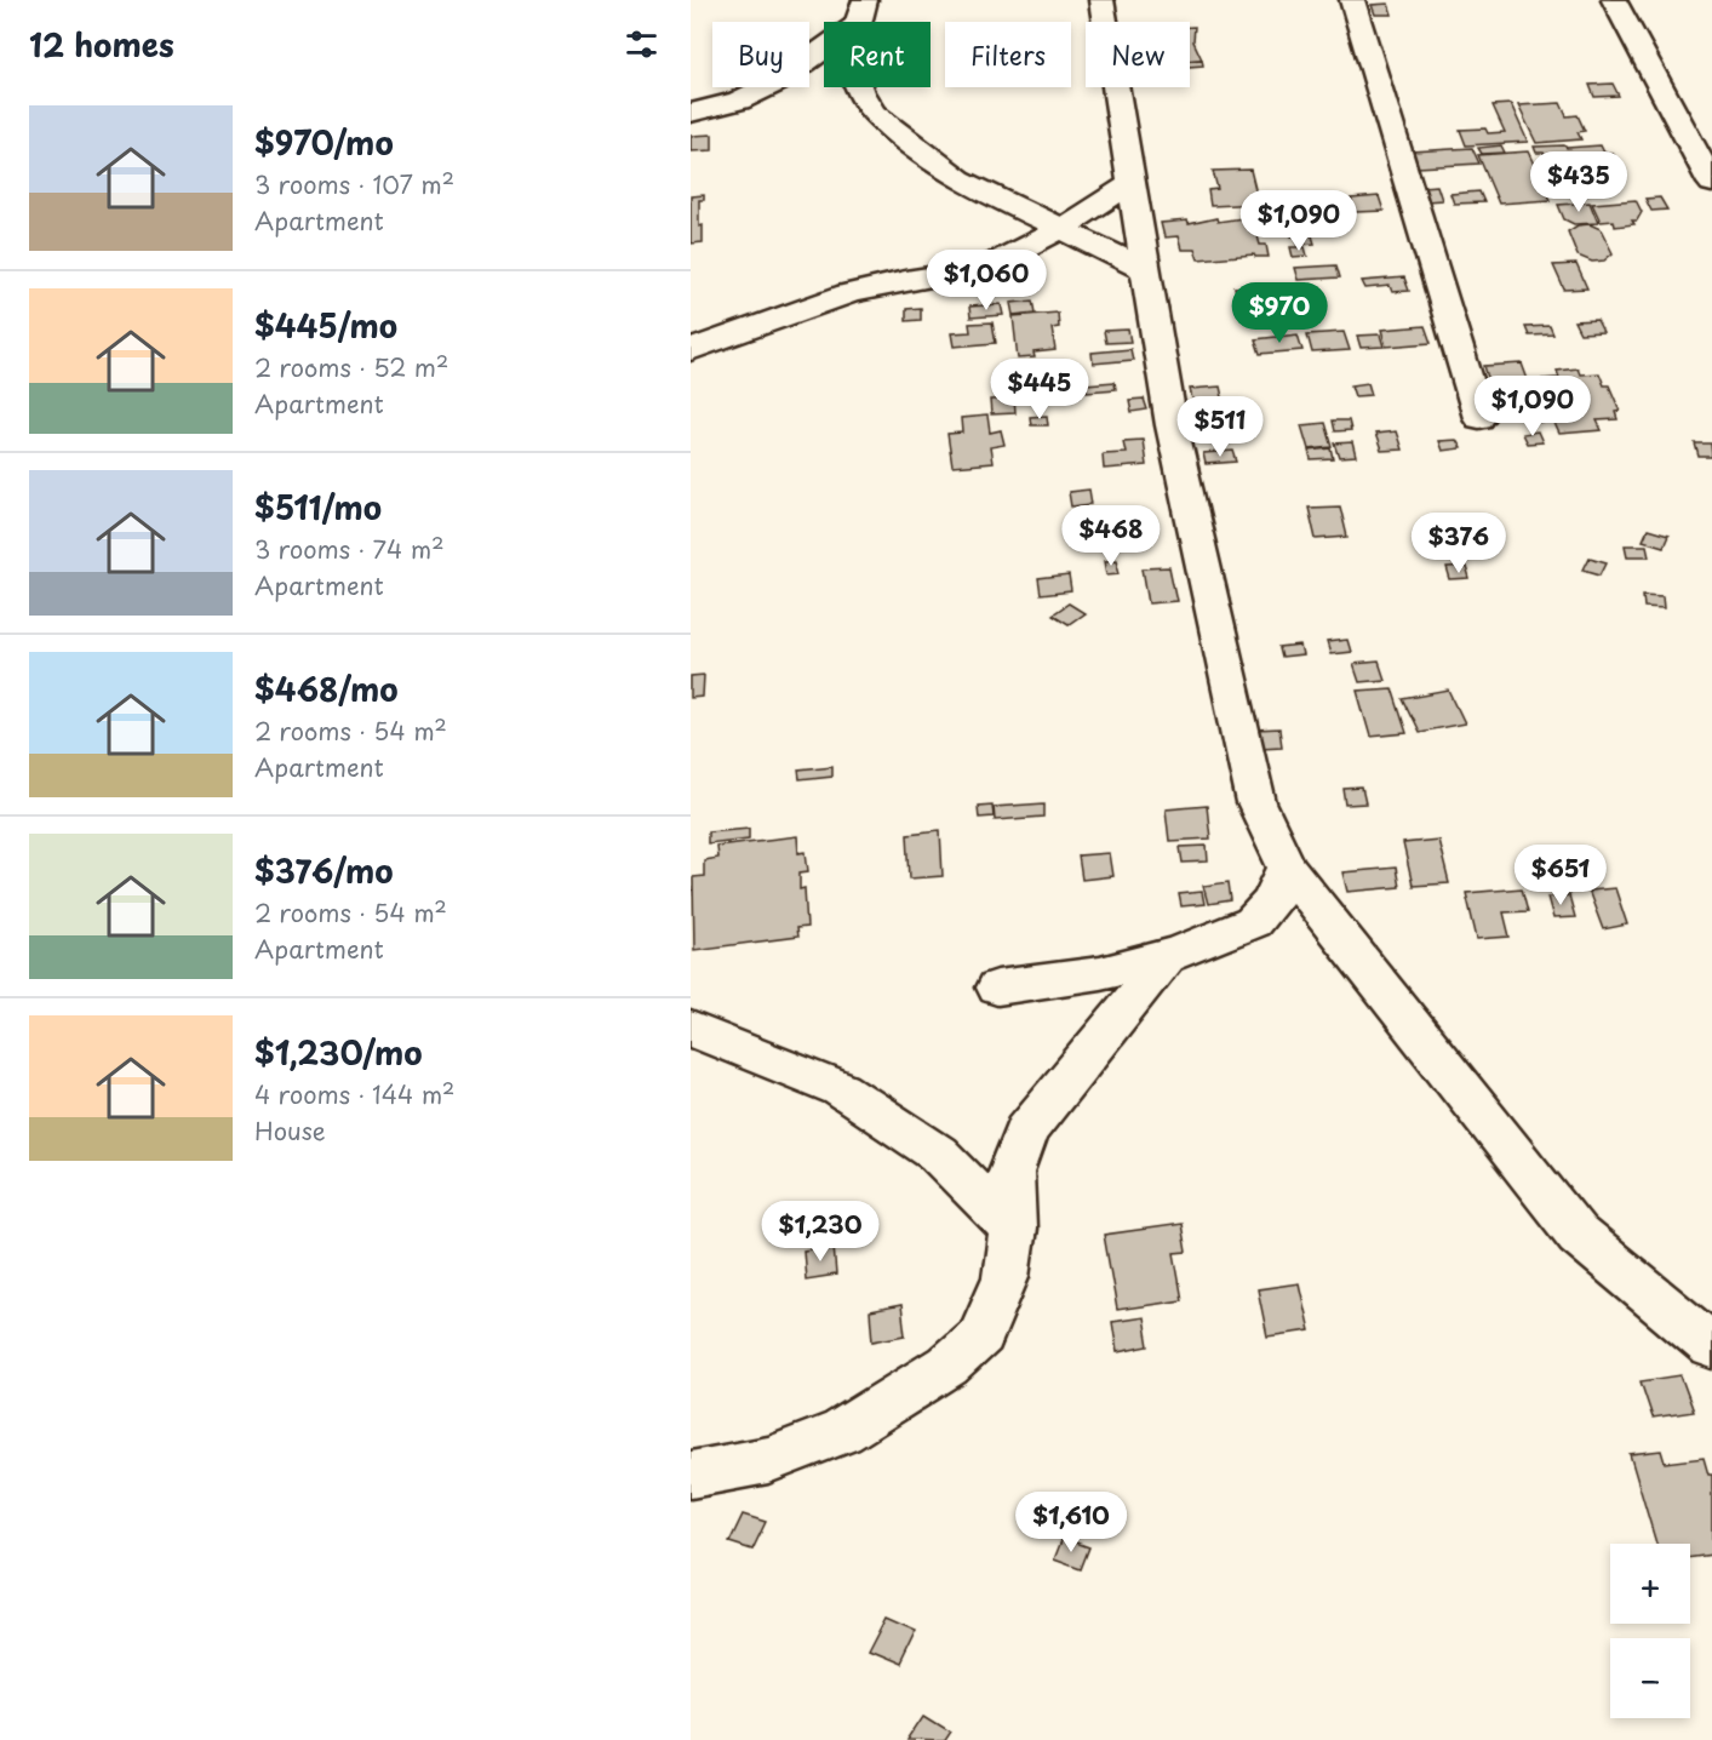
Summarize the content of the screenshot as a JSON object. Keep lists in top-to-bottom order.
{
  "page": {
    "heading": "12 homes",
    "chip": [
      "Buy",
      "Rent",
      "Filters",
      "New"
    ],
    "list": [
      {
        "name": "$970/mo",
        "note": "3 rooms · 107 m² · Apartment"
      },
      {
        "name": "$445/mo",
        "note": "2 rooms · 52 m² · Apartment"
      },
      {
        "name": "$511/mo",
        "note": "3 rooms · 74 m² · Apartment"
      },
      {
        "name": "$468/mo",
        "note": "2 rooms · 54 m² · Apartment"
      },
      {
        "name": "$376/mo",
        "note": "2 rooms · 54 m² · Apartment"
      },
      {
        "name": "$1,230/mo",
        "note": "4 rooms · 144 m² · House"
      }
    ],
    "price": [
      "$435",
      "$1,090",
      "$1,060",
      "$970",
      "$445",
      "$1,090",
      "$511",
      "$468",
      "$376",
      "$651",
      "$1,230",
      "$1,610"
    ],
    "map_buttons": ["+", "−"]
  }
}
